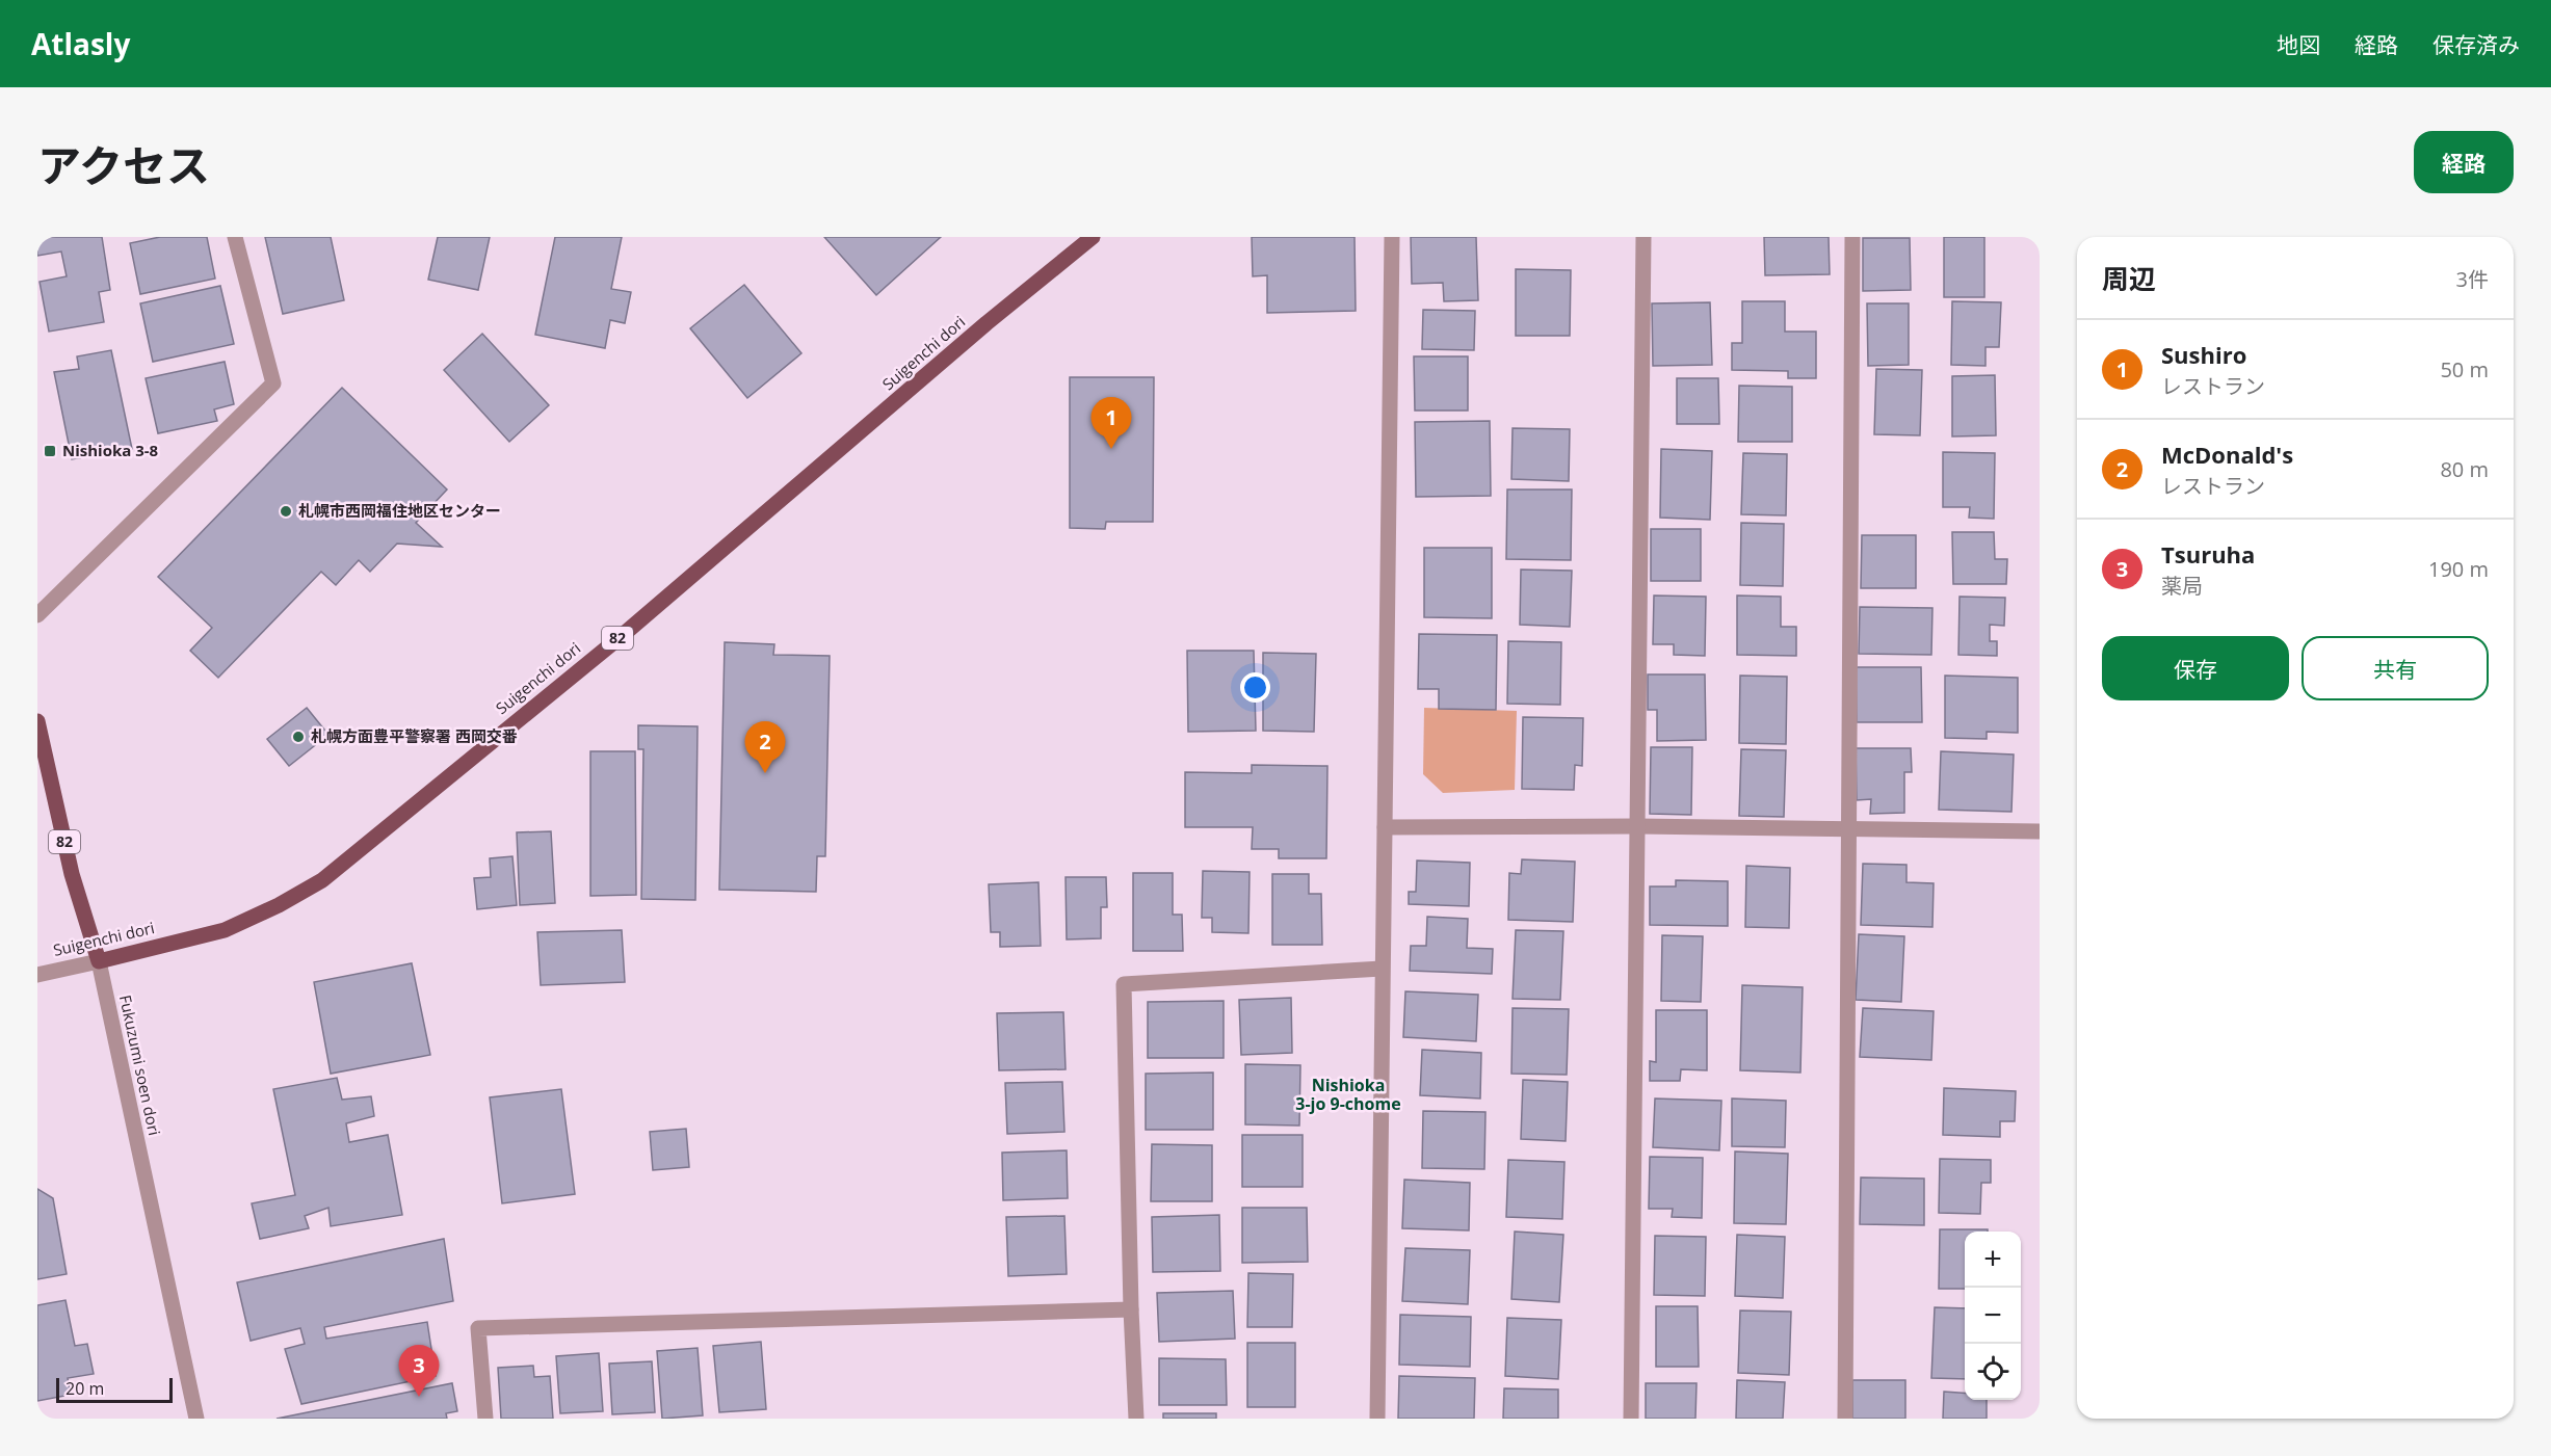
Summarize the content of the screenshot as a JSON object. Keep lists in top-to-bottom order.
{
  "streets": {
    "main road": ["Suigenchi dori", "82", "Fukuzumi soen dori"]
  },
  "crossings": [
    ["Suigenchi dori", "Fukuzumi soen dori"]
  ],
  "districts": ["Nishioka 3-jo 9-chome"],
  "places": {
    "transit": ["Nishioka 3-8"],
    "other": ["札幌市西岡福住地区センター", "札幌方面豊平警察署 西岡交番"]
  },
  "scale_bar": "20 m",
  "page": {
    "header": "Atlasly",
    "nav": ["地図", "経路", "保存済み"],
    "title": "アクセス",
    "buttons": [
      "経路",
      ["保存", "共有"]
    ],
    "heading": ["周辺", "3件"],
    "list": [
      {
        "mark": "1",
        "name": "Sushiro",
        "note": "レストラン",
        "value": "50 m"
      },
      {
        "mark": "2",
        "name": "McDonald's",
        "note": "レストラン",
        "value": "80 m"
      },
      {
        "mark": "3",
        "name": "Tsuruha",
        "note": "薬局",
        "value": "190 m"
      }
    ],
    "pins": ["1", "2", "3"],
    "map_buttons": ["+", "−"],
    "scale": "20 m"
  }
}
